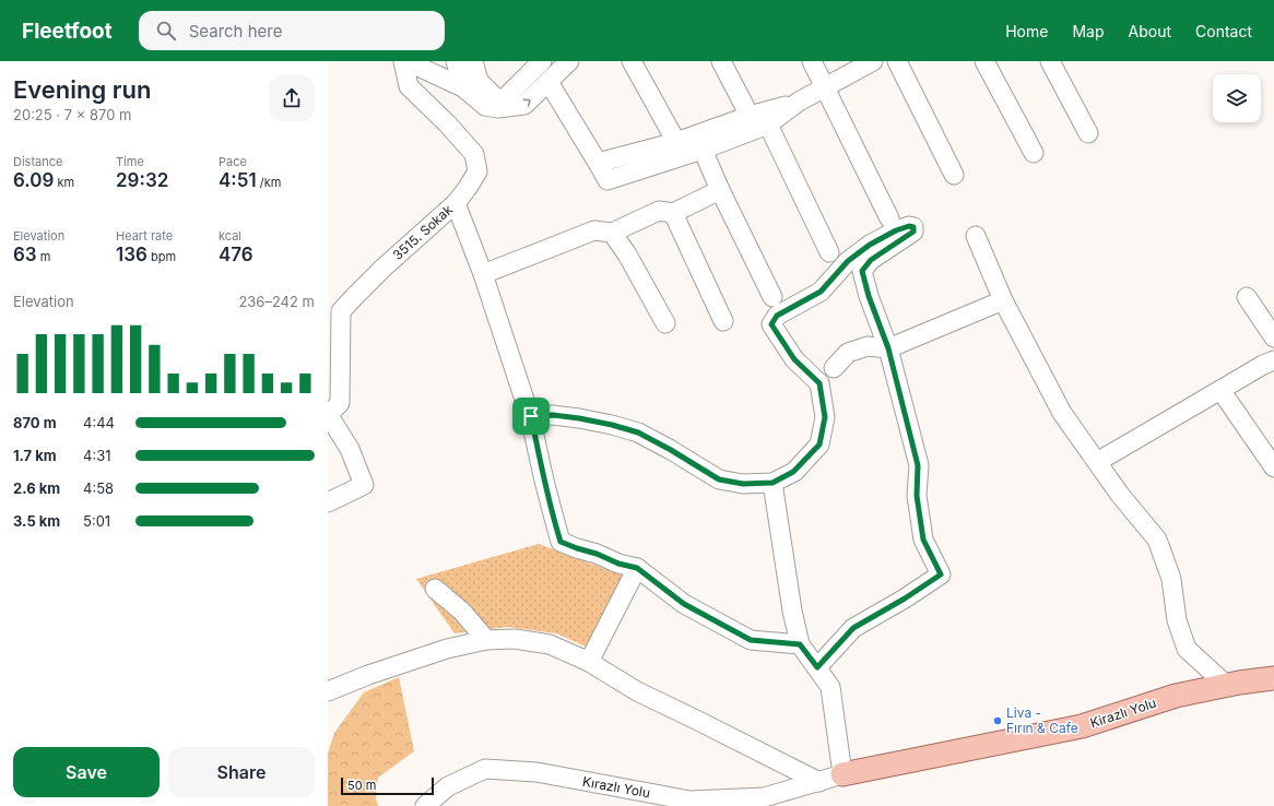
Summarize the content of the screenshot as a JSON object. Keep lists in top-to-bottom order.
{
  "streets": {
    "main road": ["Kirazlı Yolu"],
    "street": ["3515. Sokak", "Kırazlı Yolu"]
  },
  "crossings": [
    ["Kirazlı Yolu", "Kırazlı Yolu"]
  ],
  "places": ["Liva - Fırın & Cafe"],
  "scale_bar": "50 m",
  "page": {
    "header": "Fleetfoot",
    "search": "Search here",
    "nav": [
      "Home",
      "Map",
      "About",
      "Contact"
    ],
    "heading": ["Evening run", "20:25 · 7 × 870 m"],
    "stats": [
      ["Distance", "6.09 km"],
      ["Time", "29:32"],
      ["Pace", "4:51 /km"],
      ["Elevation", "63 m"],
      ["Heart rate", "136 bpm"],
      ["kcal", "476"]
    ],
    "chart": ["Elevation", "236–242 m"],
    "list": [
      {
        "name": "870 m",
        "note": "4:44"
      },
      {
        "name": "1.7 km",
        "note": "4:31"
      },
      {
        "name": "2.6 km",
        "note": "4:58"
      },
      {
        "name": "3.5 km",
        "note": "5:01"
      }
    ],
    "buttons": ["Save", "Share"],
    "scale": "50 m"
  }
}
